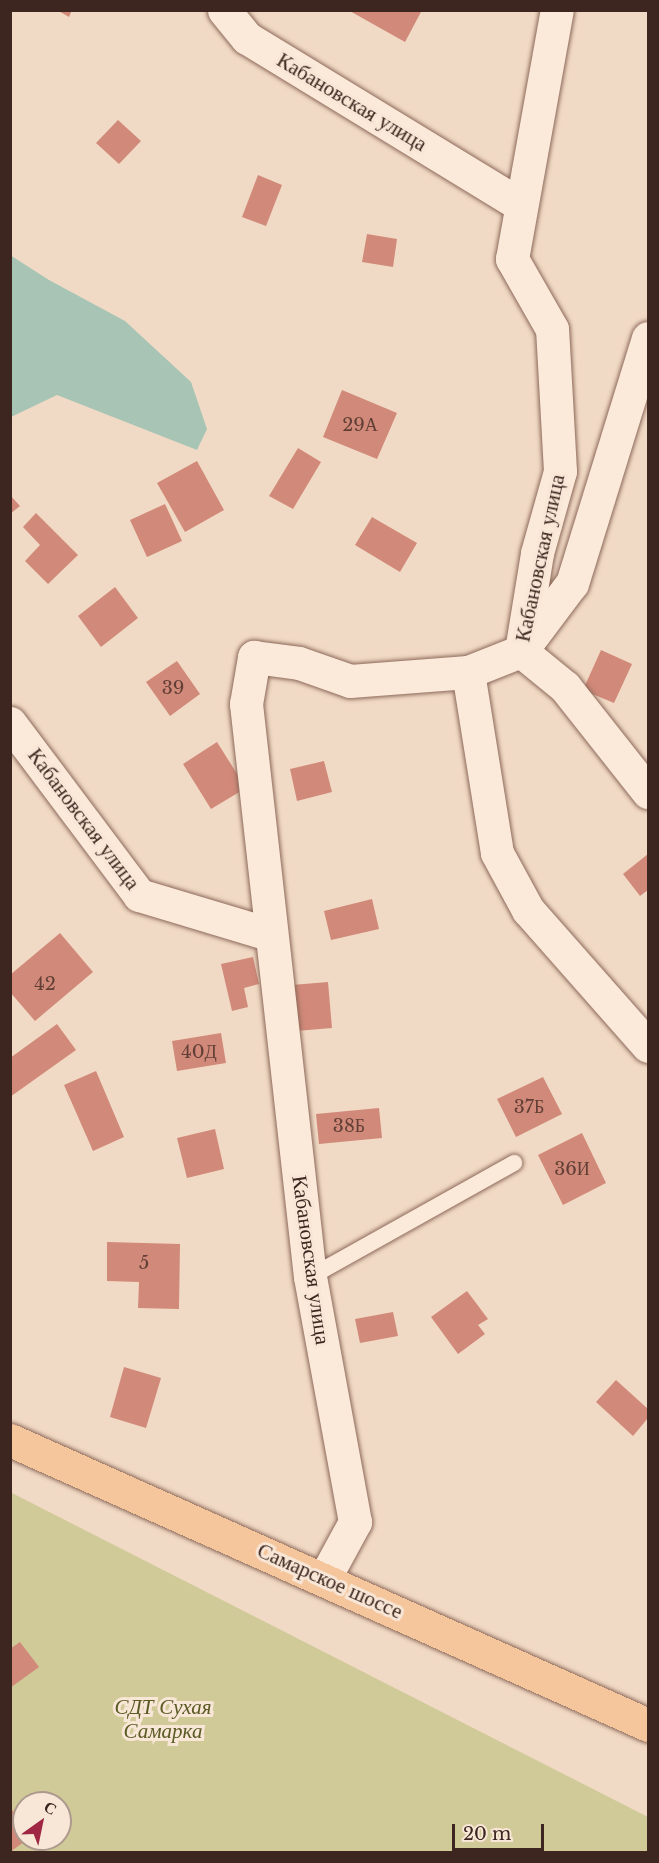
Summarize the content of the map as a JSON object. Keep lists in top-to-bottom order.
{
  "streets": {
    "main road": ["Самарское шоссе"],
    "street": ["Кабановская улица"]
  },
  "crossings": [
    ["Кабановская улица", "Самарское шоссе"]
  ],
  "parks": ["СДТ Сухая Самарка"],
  "house_numbers": [
    "29А",
    "39",
    "42",
    "40Д",
    "37Б",
    "38Б",
    "36И",
    "5"
  ],
  "scale_bar": "20 m",
  "north": "top right"
}
